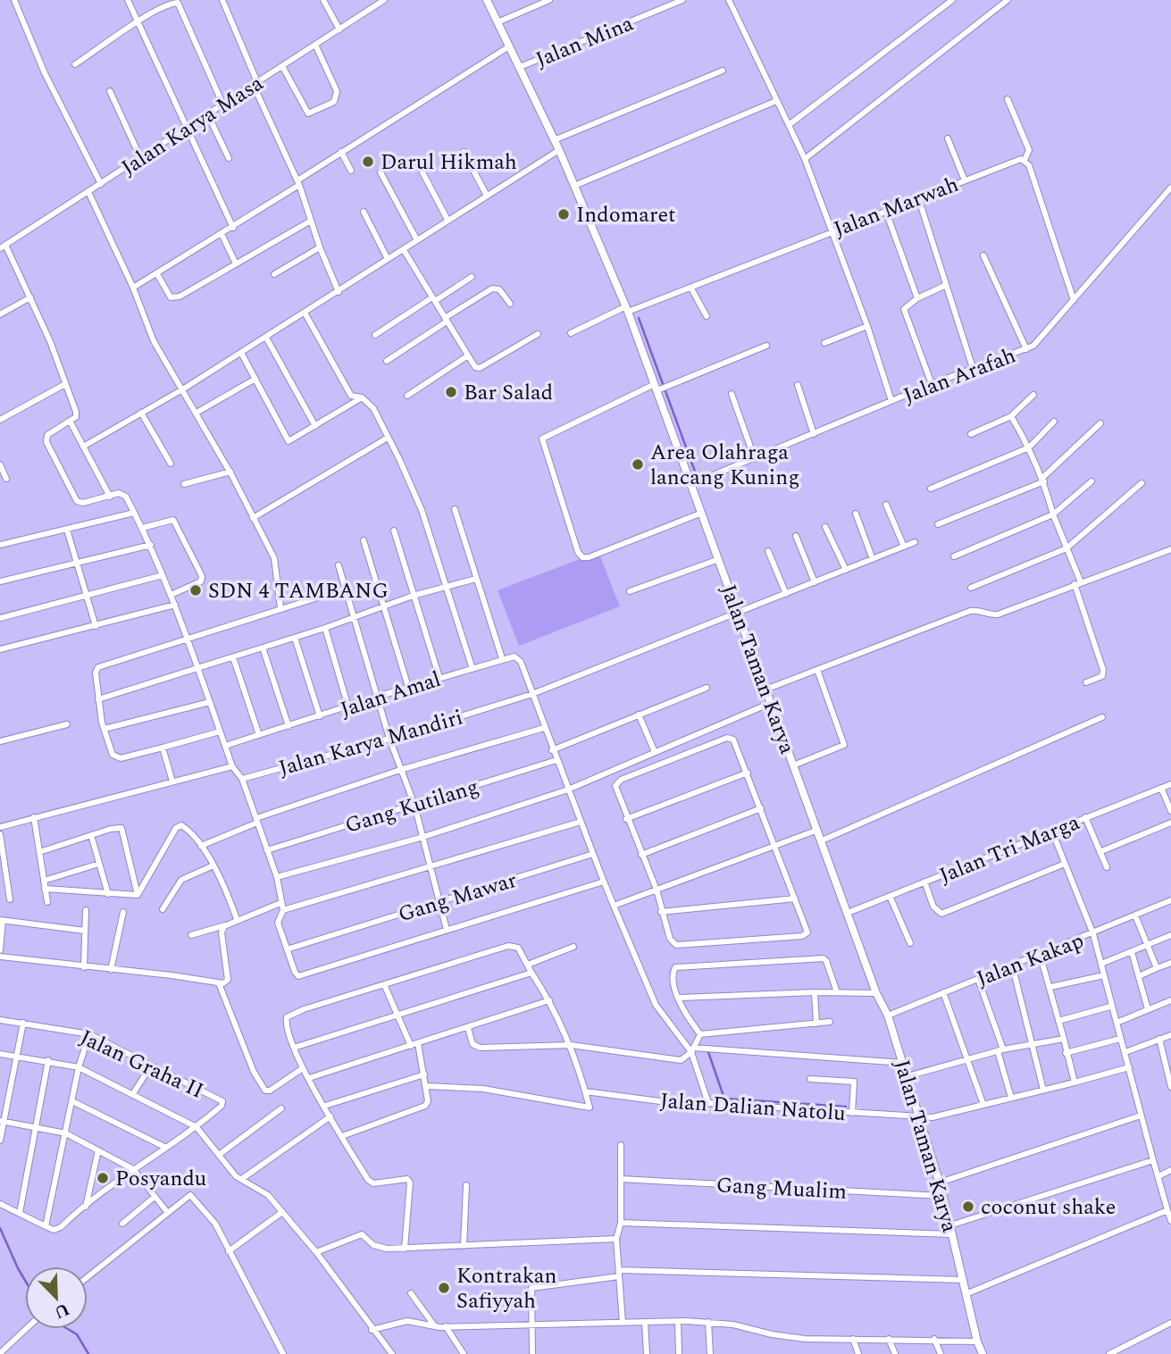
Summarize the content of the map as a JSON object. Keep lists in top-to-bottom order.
{
  "streets": {
    "street": [
      "Jalan Mina",
      "Jalan Karya Masa",
      "Jalan Marwah",
      "Jalan Arafah",
      "Jalan Taman Karya",
      "Jalan Amal",
      "Jalan Karya Mandiri",
      "Gang Kutilang",
      "Jalan Tri Marga",
      "Gang Mawar",
      "Jalan Kakap",
      "Jalan Graha II",
      "Jalan Dalian Natolu",
      "Gang Mualim"
    ]
  },
  "crossings": [
    ["Jalan Mina", "Jalan Taman Karya"],
    ["Jalan Marwah", "Jalan Taman Karya"],
    ["Jalan Arafah", "Jalan Taman Karya"],
    ["Jalan Taman Karya", "Jalan Karya Mandiri"],
    ["Jalan Taman Karya", "Jalan Tri Marga"],
    ["Jalan Taman Karya", "Jalan Kakap"],
    ["Jalan Taman Karya", "Jalan Dalian Natolu"],
    ["Jalan Taman Karya", "Gang Mualim"]
  ],
  "places": [
    "Darul Hikmah",
    "Indomaret",
    "Bar Salad",
    "Area Olahraga lancang Kuning",
    "SDN 4 TAMBANG",
    "Posyandu",
    "coconut shake",
    "Kontrakan Safiyyah"
  ],
  "north": "bottom right"
}
